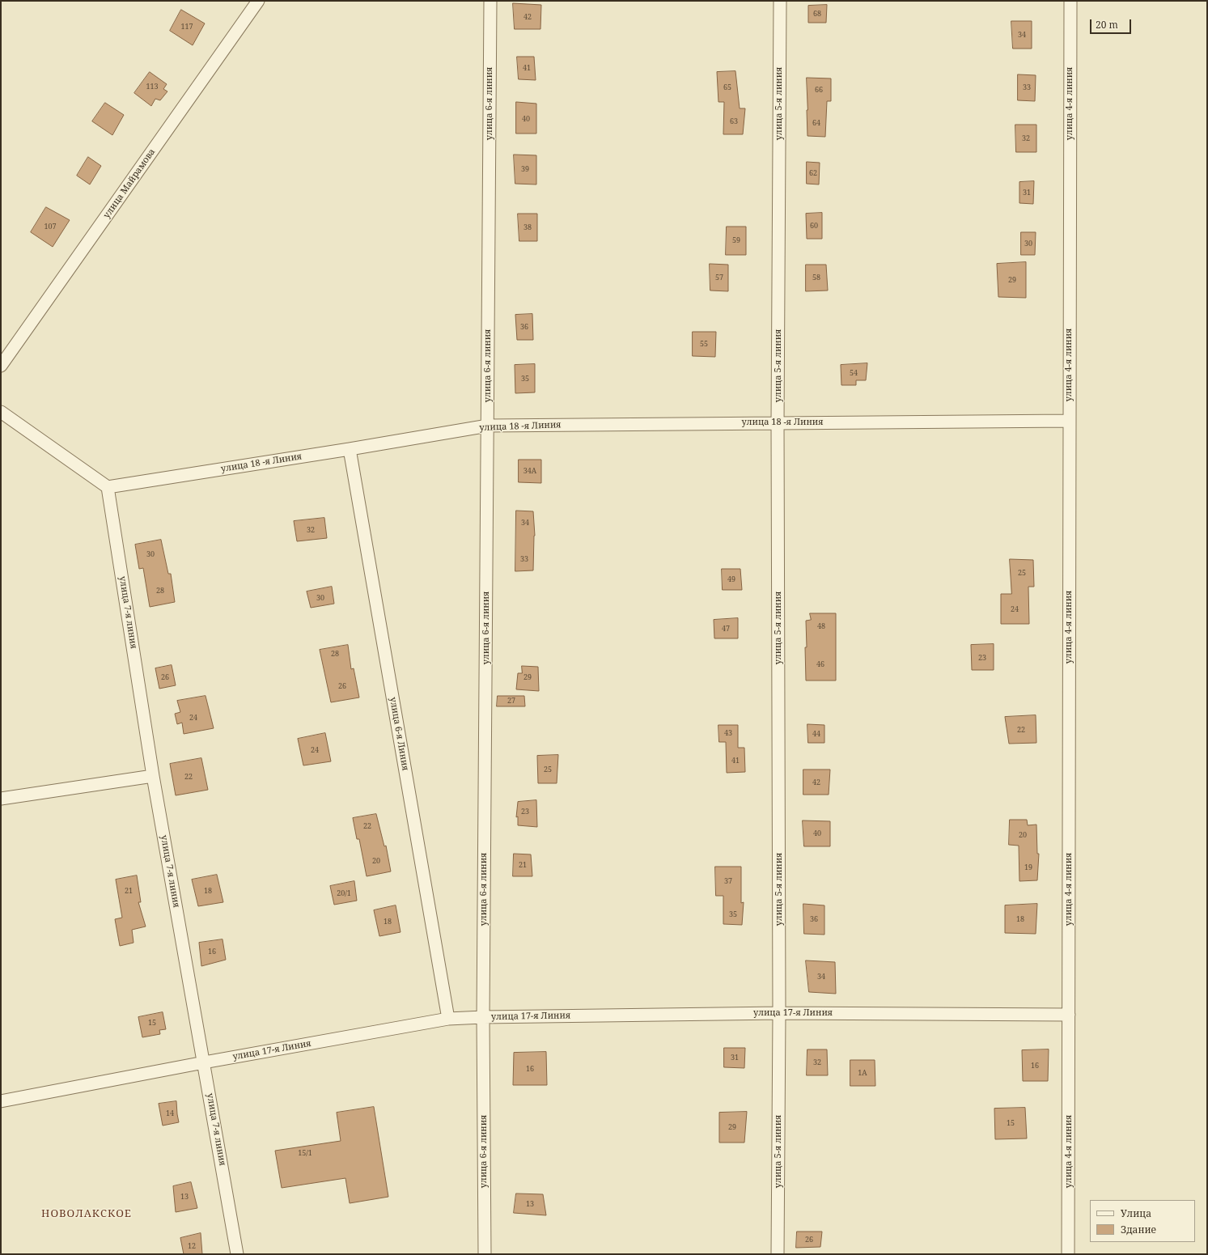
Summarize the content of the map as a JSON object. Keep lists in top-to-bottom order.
{
  "streets": {
    "street": [
      "улица 6-я линия",
      "улица 5-я линия",
      "улица 4-я линия",
      "улица Майрамова",
      "улица 18 -я Линия",
      "улица 7-я линия",
      "улица 6-я Линия",
      "улица 17-я Линия"
    ]
  },
  "crossings": [
    ["улица 6-я линия", "улица 18 -я Линия"],
    ["улица 6-я линия", "улица 17-я Линия"],
    ["улица 5-я линия", "улица 18 -я Линия"],
    ["улица 5-я линия", "улица 17-я Линия"],
    ["улица 4-я линия", "улица 18 -я Линия"],
    ["улица 4-я линия", "улица 17-я Линия"],
    ["улица 18 -я Линия", "улица 7-я линия"],
    ["улица 18 -я Линия", "улица 6-я Линия"],
    ["улица 7-я линия", "улица 17-я Линия"],
    ["улица 6-я Линия", "улица 17-я Линия"]
  ],
  "districts": ["НОВОЛАКСКОЕ"],
  "house_numbers": [
    "68",
    "42",
    "117",
    "34",
    "41",
    "113",
    "65",
    "33",
    "66",
    "40",
    "63",
    "64",
    "32",
    "39",
    "62",
    "31",
    "60",
    "107",
    "38",
    "59",
    "30",
    "57",
    "58",
    "29",
    "36",
    "55",
    "54",
    "35",
    "34А",
    "34",
    "32",
    "30",
    "33",
    "25",
    "49",
    "28",
    "30",
    "24",
    "48",
    "47",
    "28",
    "23",
    "46",
    "26",
    "29",
    "26",
    "27",
    "24",
    "22",
    "43",
    "44",
    "24",
    "41",
    "25",
    "22",
    "42",
    "23",
    "22",
    "40",
    "20",
    "20",
    "21",
    "19",
    "37",
    "21",
    "18",
    "20/1",
    "35",
    "36",
    "18",
    "18",
    "16",
    "34",
    "15",
    "31",
    "32",
    "16",
    "16",
    "1А",
    "14",
    "15",
    "29",
    "15/1",
    "13",
    "13",
    "26",
    "12"
  ],
  "legend": ["Улица", "Здание"],
  "scale_bar": "20 m"
}
